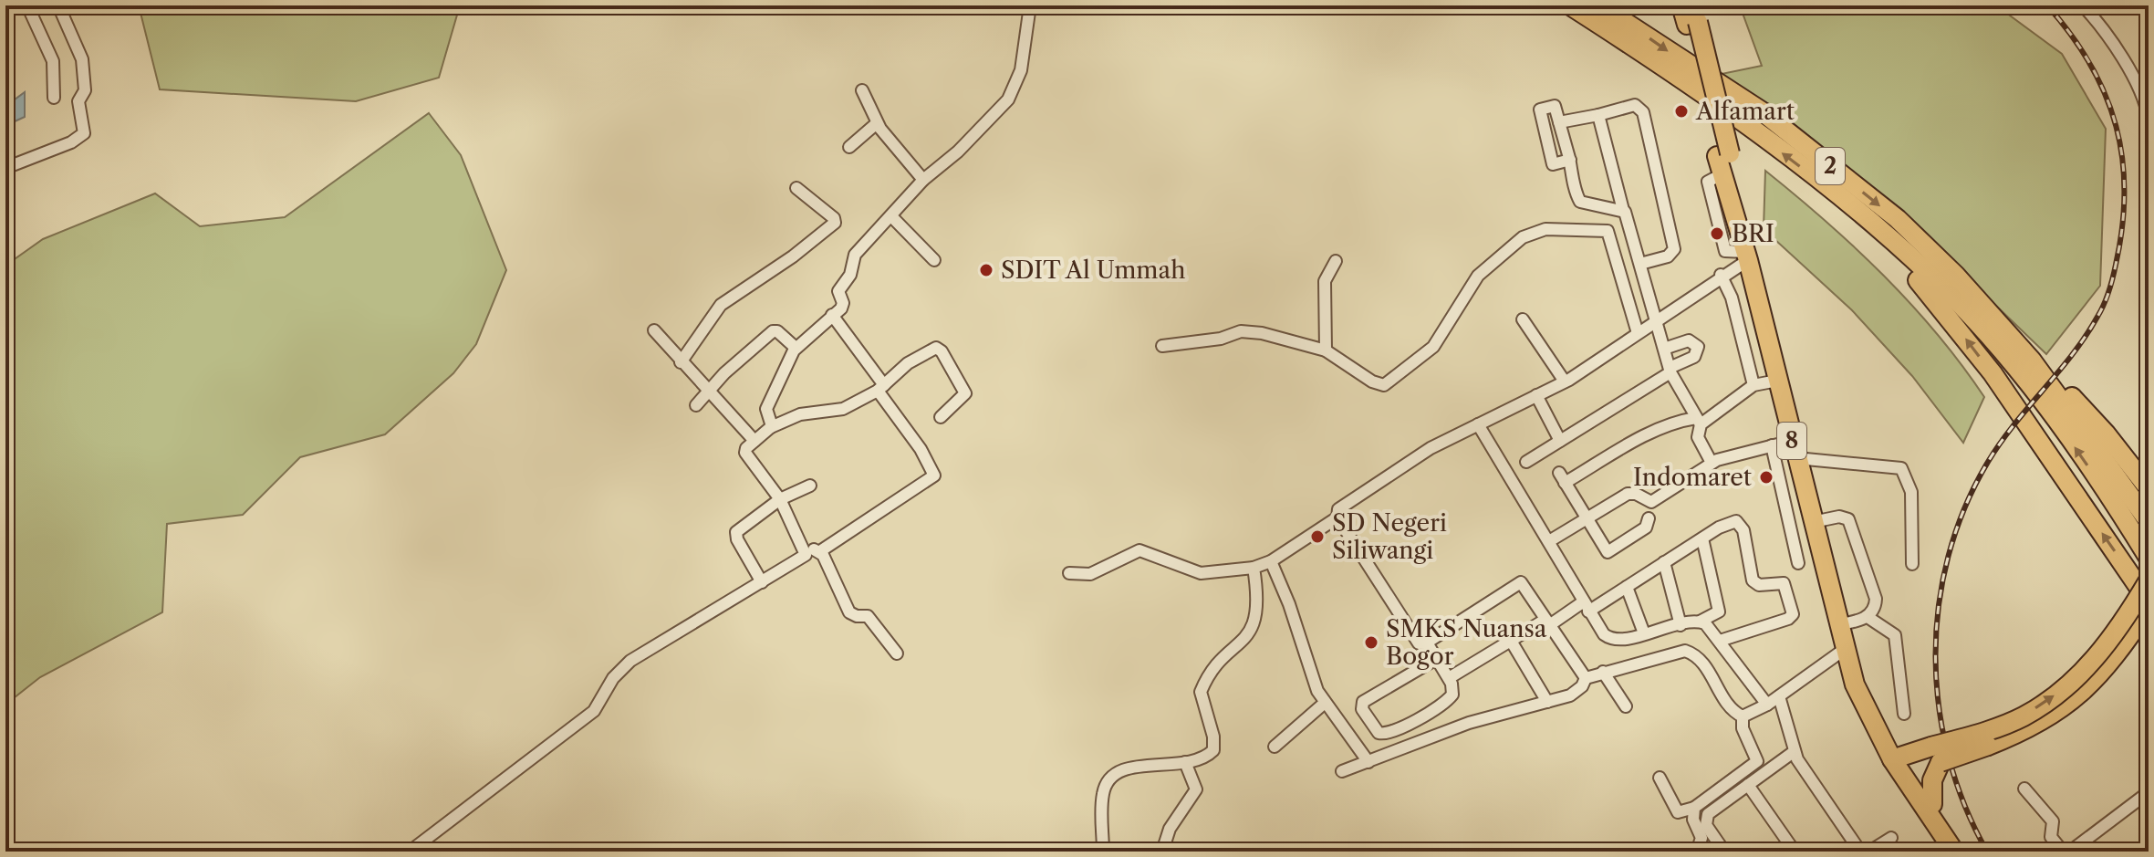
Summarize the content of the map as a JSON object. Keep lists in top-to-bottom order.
{
  "streets": {
    "highway": ["2", "8"]
  },
  "places": [
    "Alfamart",
    "BRI",
    "SDIT Al Ummah",
    "Indomaret",
    "SD Negeri Siliwangi",
    "SMKS Nuansa Bogor"
  ]
}
